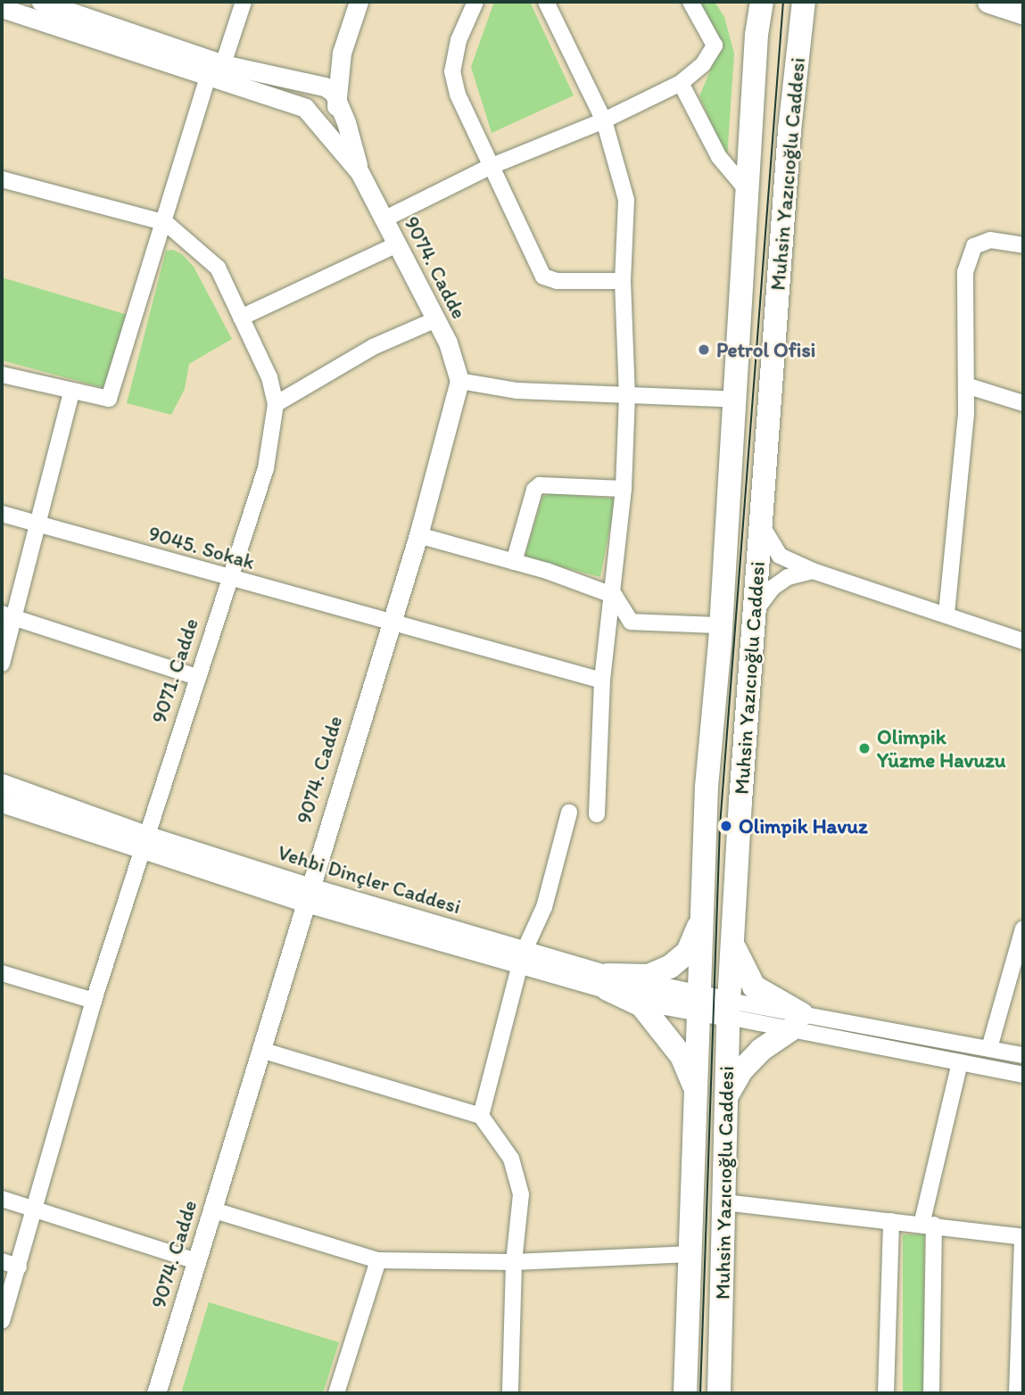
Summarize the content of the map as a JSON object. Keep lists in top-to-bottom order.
{
  "streets": {
    "main road": ["Muhsin Yazıcıoğlu Caddesi"],
    "street": ["9074. Cadde", "9045. Sokak", "9071. Cadde"]
  },
  "crossings": [
    ["9074. Cadde", "9045. Sokak"],
    ["9045. Sokak", "9071. Cadde"]
  ],
  "places": ["Petrol Ofisi", "Olimpik Yüzme Havuzu", "Olimpik Havuz"]
}
